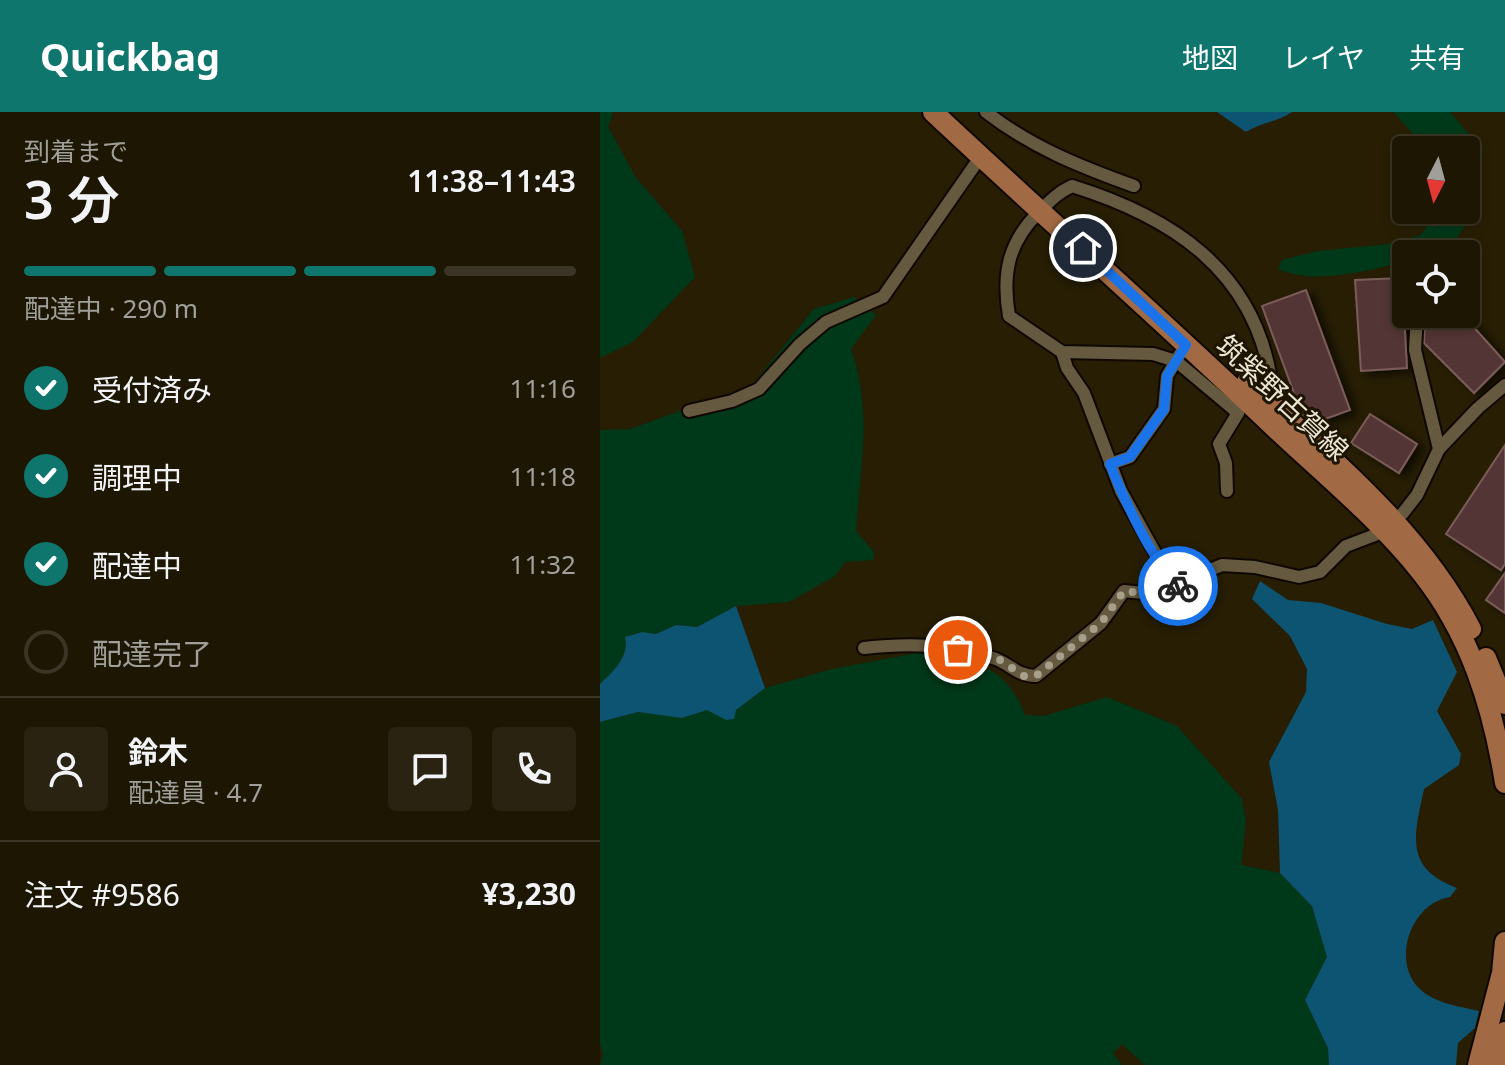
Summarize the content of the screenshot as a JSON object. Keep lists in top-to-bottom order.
{
  "streets": {
    "main road": ["筑紫野古賀線"]
  },
  "north": "bottom",
  "page": {
    "header": "Quickbag",
    "nav": ["地図", "レイヤ", "共有"],
    "heading": ["3 分", "到着まで", "11:38–11:43"],
    "panel": [
      "鈴木",
      "配達員 · 4.7",
      "注文 #9586",
      "¥3,230"
    ],
    "bar": "配達中 · 290 m",
    "list": [
      ["受付済み", "11:16"],
      ["調理中", "11:18"],
      ["配達中", "11:32"],
      "配達完了"
    ]
  }
}
